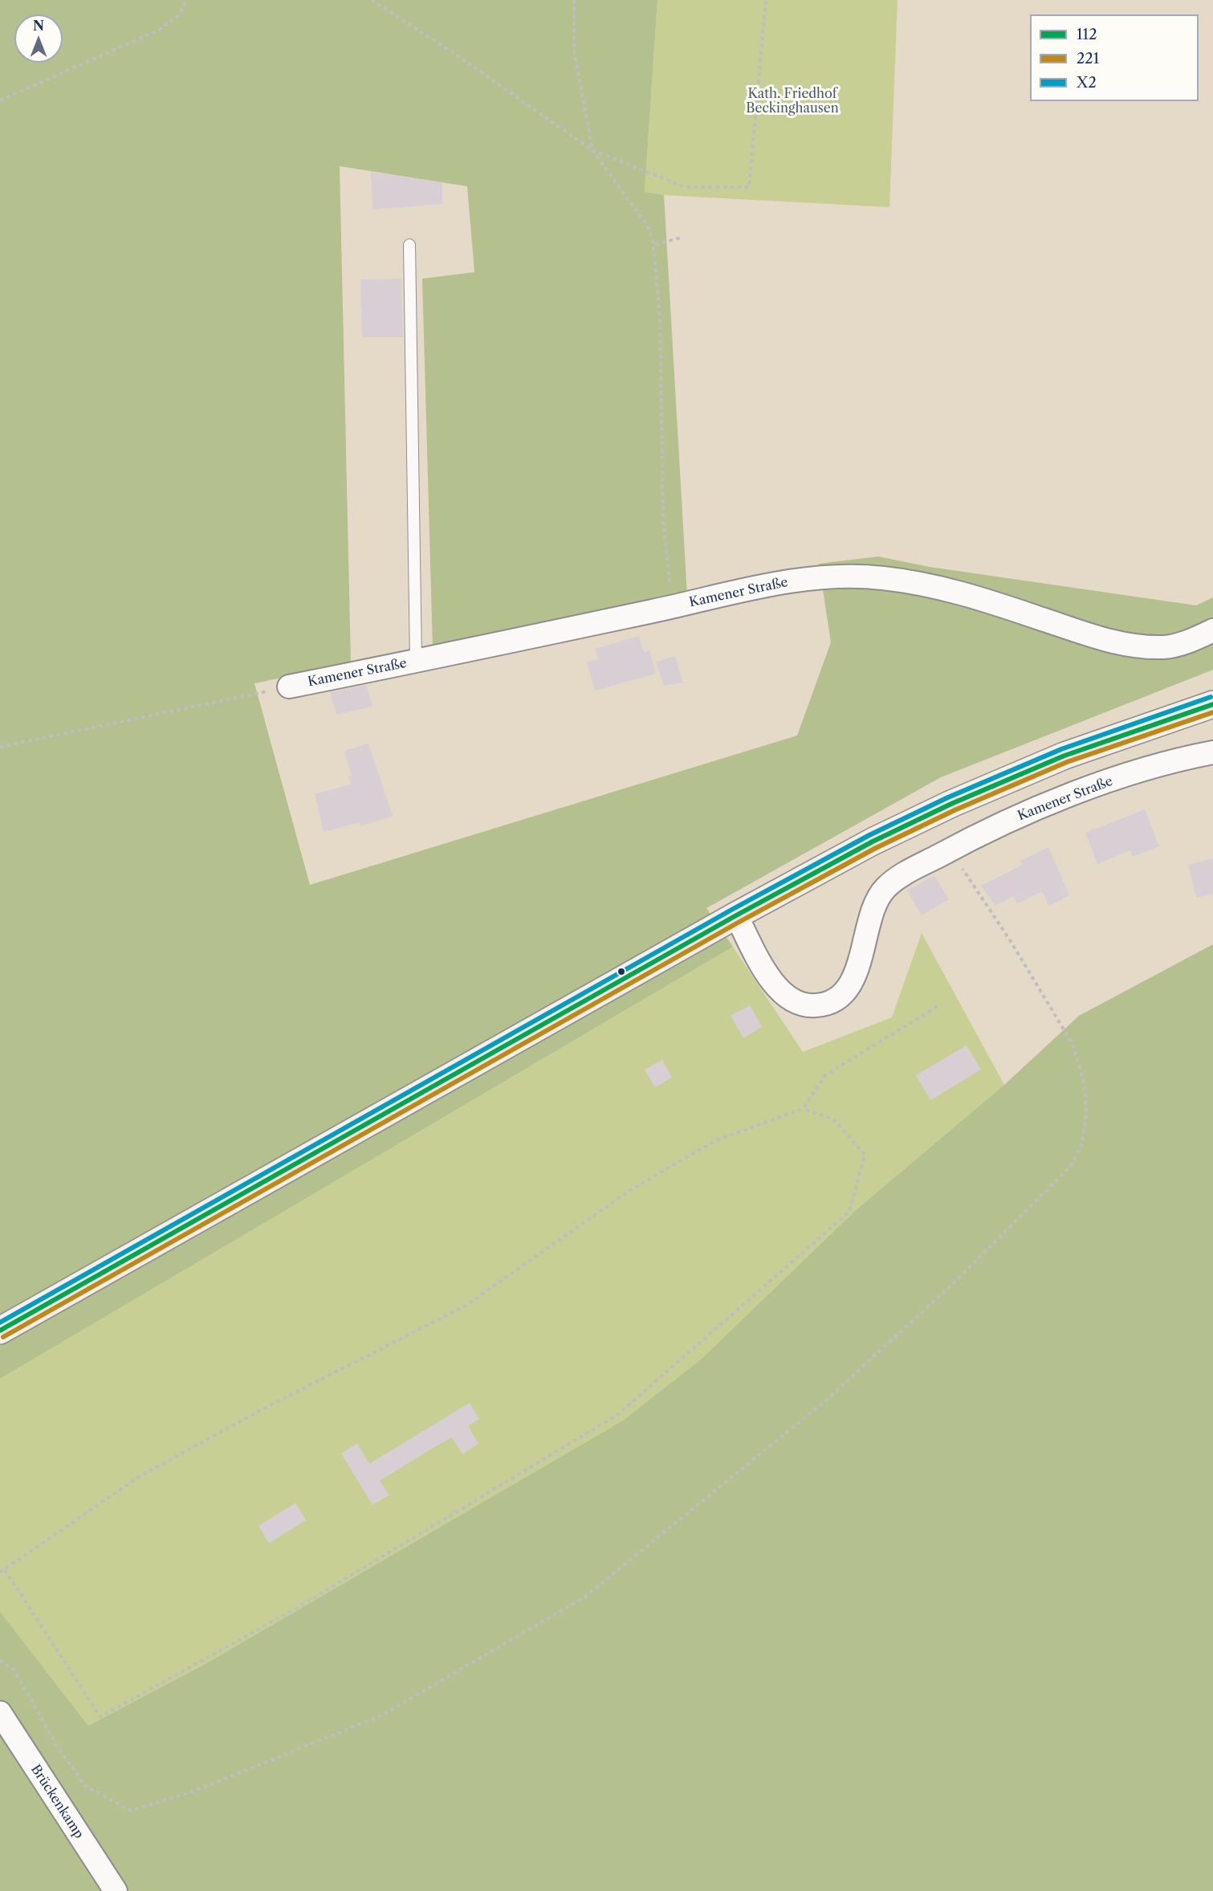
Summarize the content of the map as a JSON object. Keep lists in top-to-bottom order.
{
  "streets": {
    "street": ["Kamener Straße", "Brückenkamp"]
  },
  "parks": ["Kath. Friedhof Beckinghausen"],
  "lines": ["transit line X2", "transit line 112", "transit line 221"],
  "legend": ["112", "221", "X2"],
  "north": "top"
}
